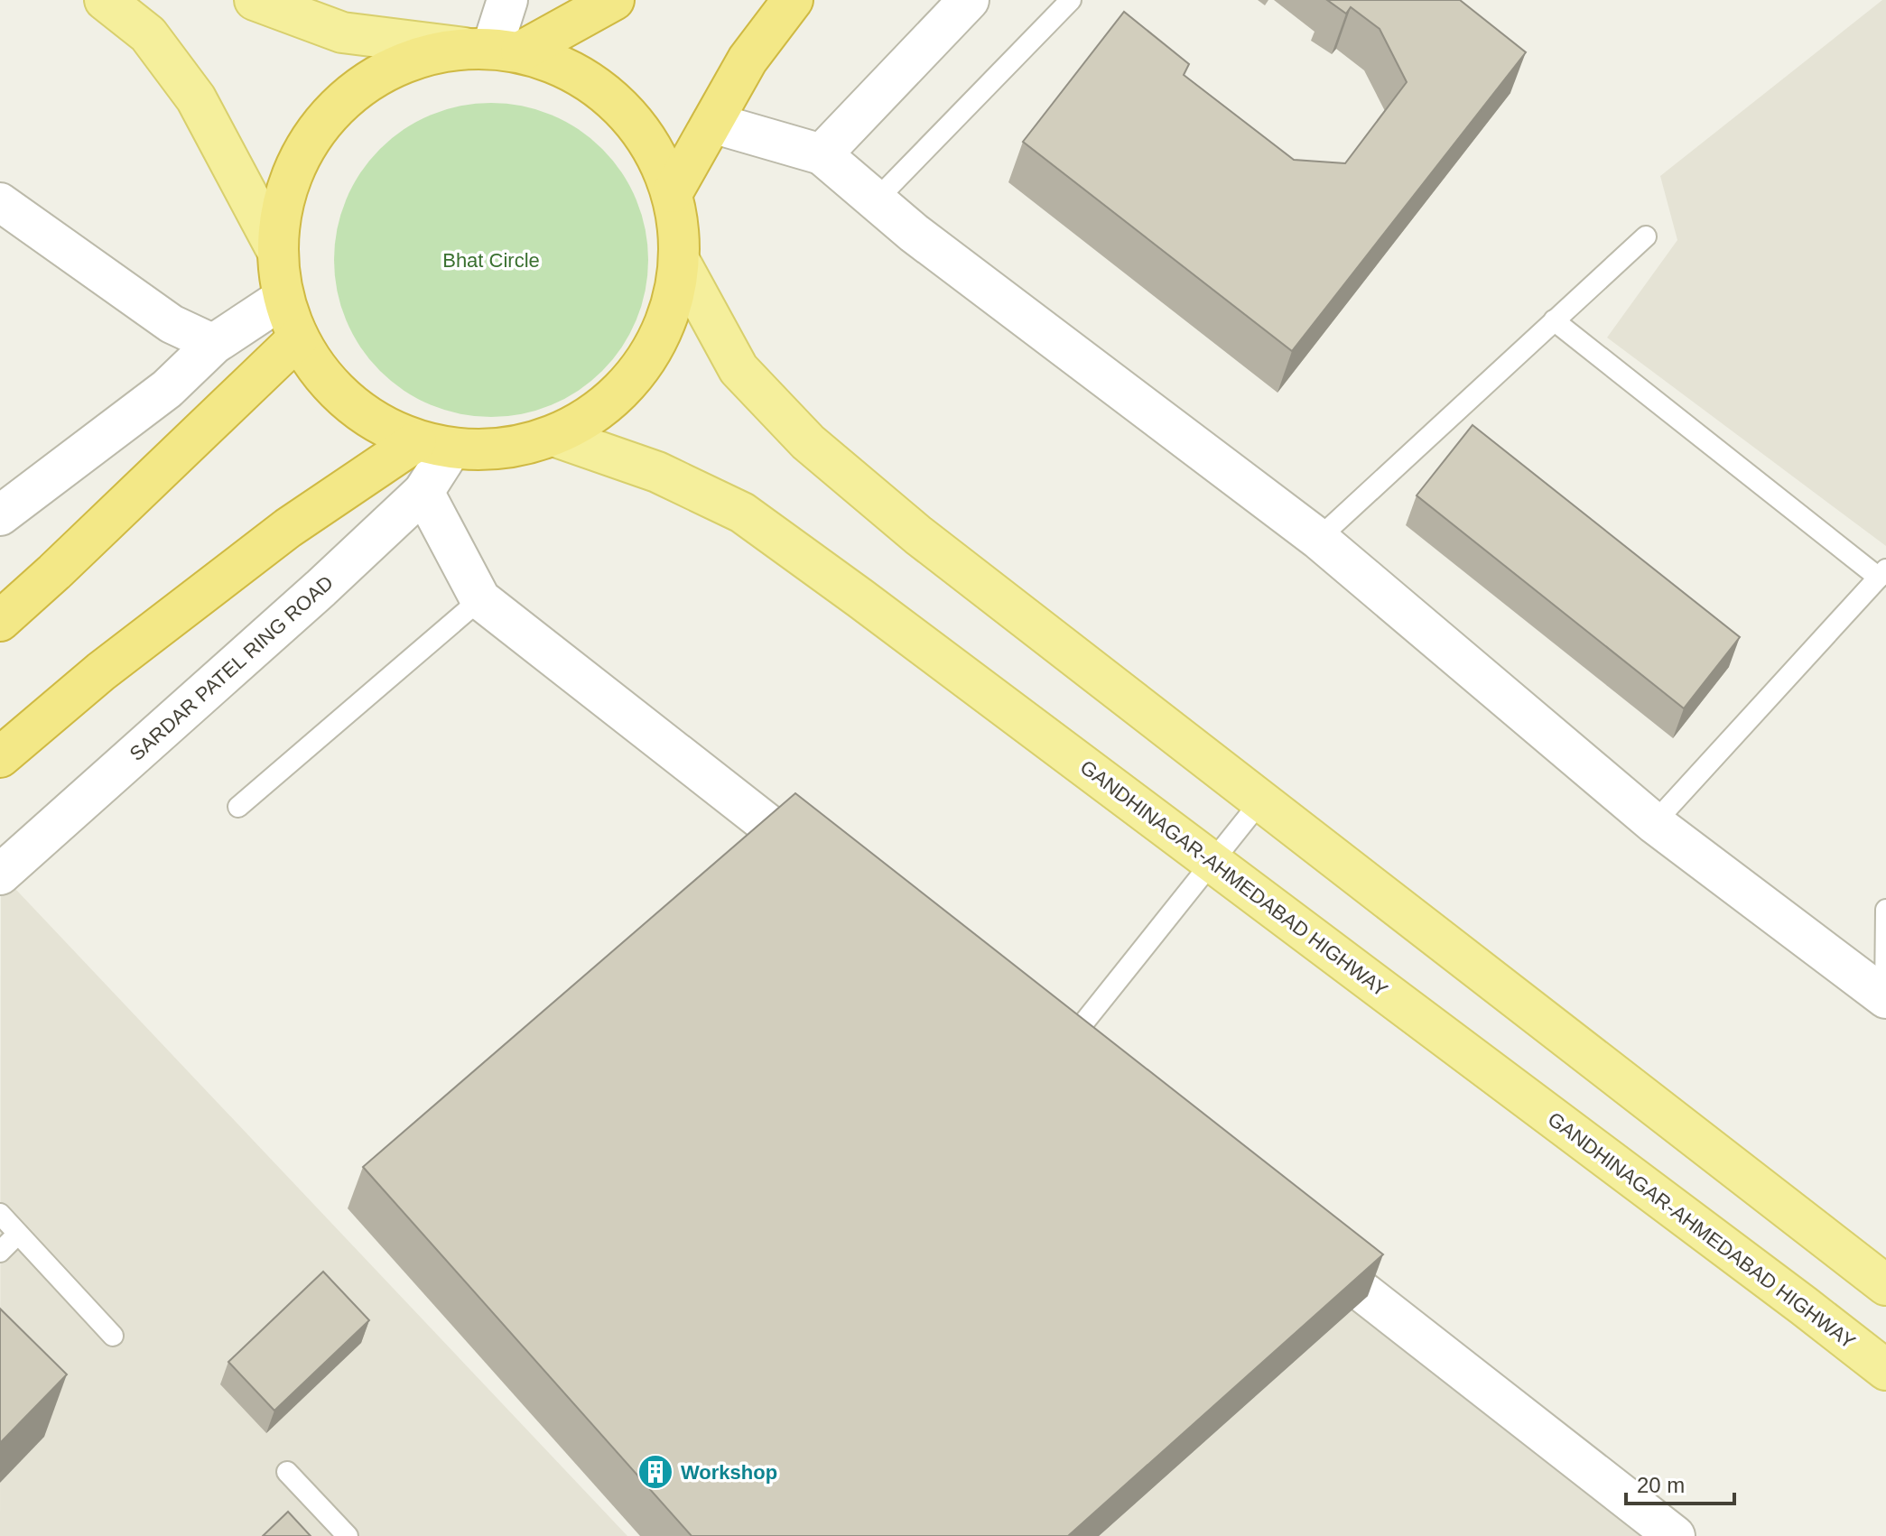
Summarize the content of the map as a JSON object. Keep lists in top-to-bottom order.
{
  "streets": {
    "main road": ["GANDHINAGAR-AHMEDABAD HIGHWAY"],
    "street": ["SARDAR PATEL RING ROAD"]
  },
  "parks": ["Bhat Circle"],
  "places": {
    "building": ["Workshop"]
  },
  "scale_bar": "20 m"
}
